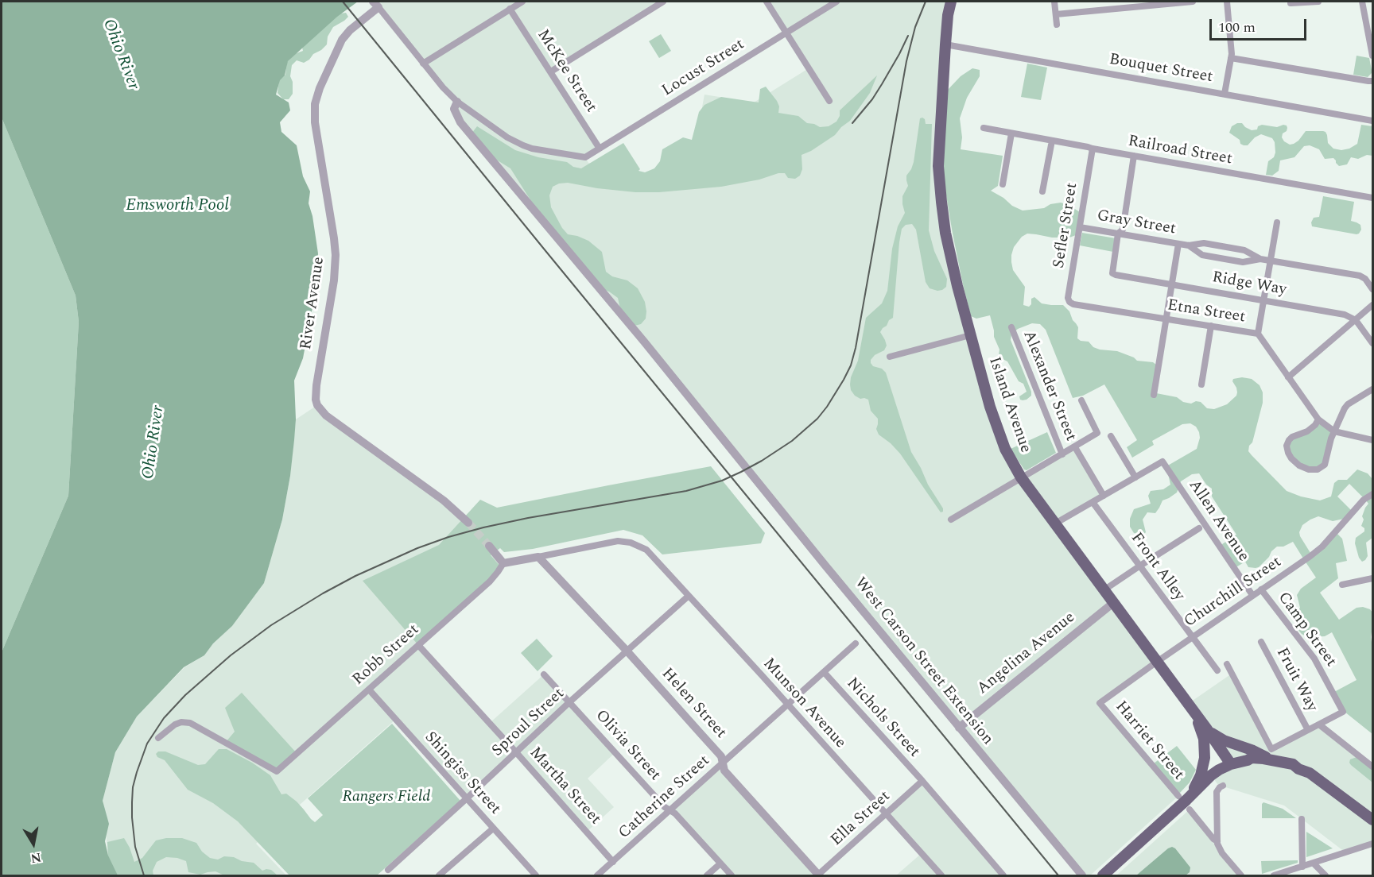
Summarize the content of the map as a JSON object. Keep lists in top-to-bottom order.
{
  "streets": {
    "main road": ["Island Avenue"],
    "street": [
      "Locust Street",
      "Bouquet Street",
      "McKee Street",
      "Railroad Street",
      "Gray Street",
      "Sefler Street",
      "Ridge Way",
      "River Avenue",
      "Etna Street",
      "Alexander Street",
      "Allen Avenue",
      "Front Alley",
      "Churchill Street",
      "Camp Street",
      "Angelina Avenue",
      "Robb Street",
      "West Carson Street Extension",
      "Fruit Way",
      "Helen Street",
      "Munson Avenue",
      "Nichols Street",
      "Sproul Street",
      "Harriet Street",
      "Olivia Street",
      "Shingiss Street",
      "Martha Street",
      "Catherine Street",
      "Ella Street"
    ]
  },
  "crossings": [
    ["Locust Street", "McKee Street"],
    ["Locust Street", "West Carson Street Extension"],
    ["Bouquet Street", "Island Avenue"],
    ["Railroad Street", "Sefler Street"],
    ["Gray Street", "Sefler Street"],
    ["Gray Street", "Ridge Way"],
    ["Sefler Street", "Etna Street"],
    ["Island Avenue", "Churchill Street"],
    ["Island Avenue", "Angelina Avenue"],
    ["Allen Avenue", "Churchill Street"],
    ["Front Alley", "Churchill Street"],
    ["Churchill Street", "Camp Street"],
    ["Churchill Street", "Harriet Street"],
    ["Angelina Avenue", "West Carson Street Extension"],
    ["Robb Street", "Shingiss Street"],
    ["Robb Street", "Martha Street"],
    ["Helen Street", "Munson Avenue"],
    ["Helen Street", "Sproul Street"],
    ["Helen Street", "Catherine Street"],
    ["Helen Street", "Ella Street"],
    ["Munson Avenue", "Sproul Street"],
    ["Munson Avenue", "Catherine Street"],
    ["Munson Avenue", "Ella Street"],
    ["Nichols Street", "Catherine Street"],
    ["Nichols Street", "Ella Street"],
    ["Sproul Street", "Olivia Street"],
    ["Sproul Street", "Shingiss Street"],
    ["Sproul Street", "Martha Street"],
    ["Olivia Street", "Catherine Street"],
    ["Martha Street", "Catherine Street"]
  ],
  "water": ["Ohio River", "Emsworth Pool"],
  "parks": ["Rangers Field"],
  "scale_bar": "100 m",
  "north": "bottom"
}
